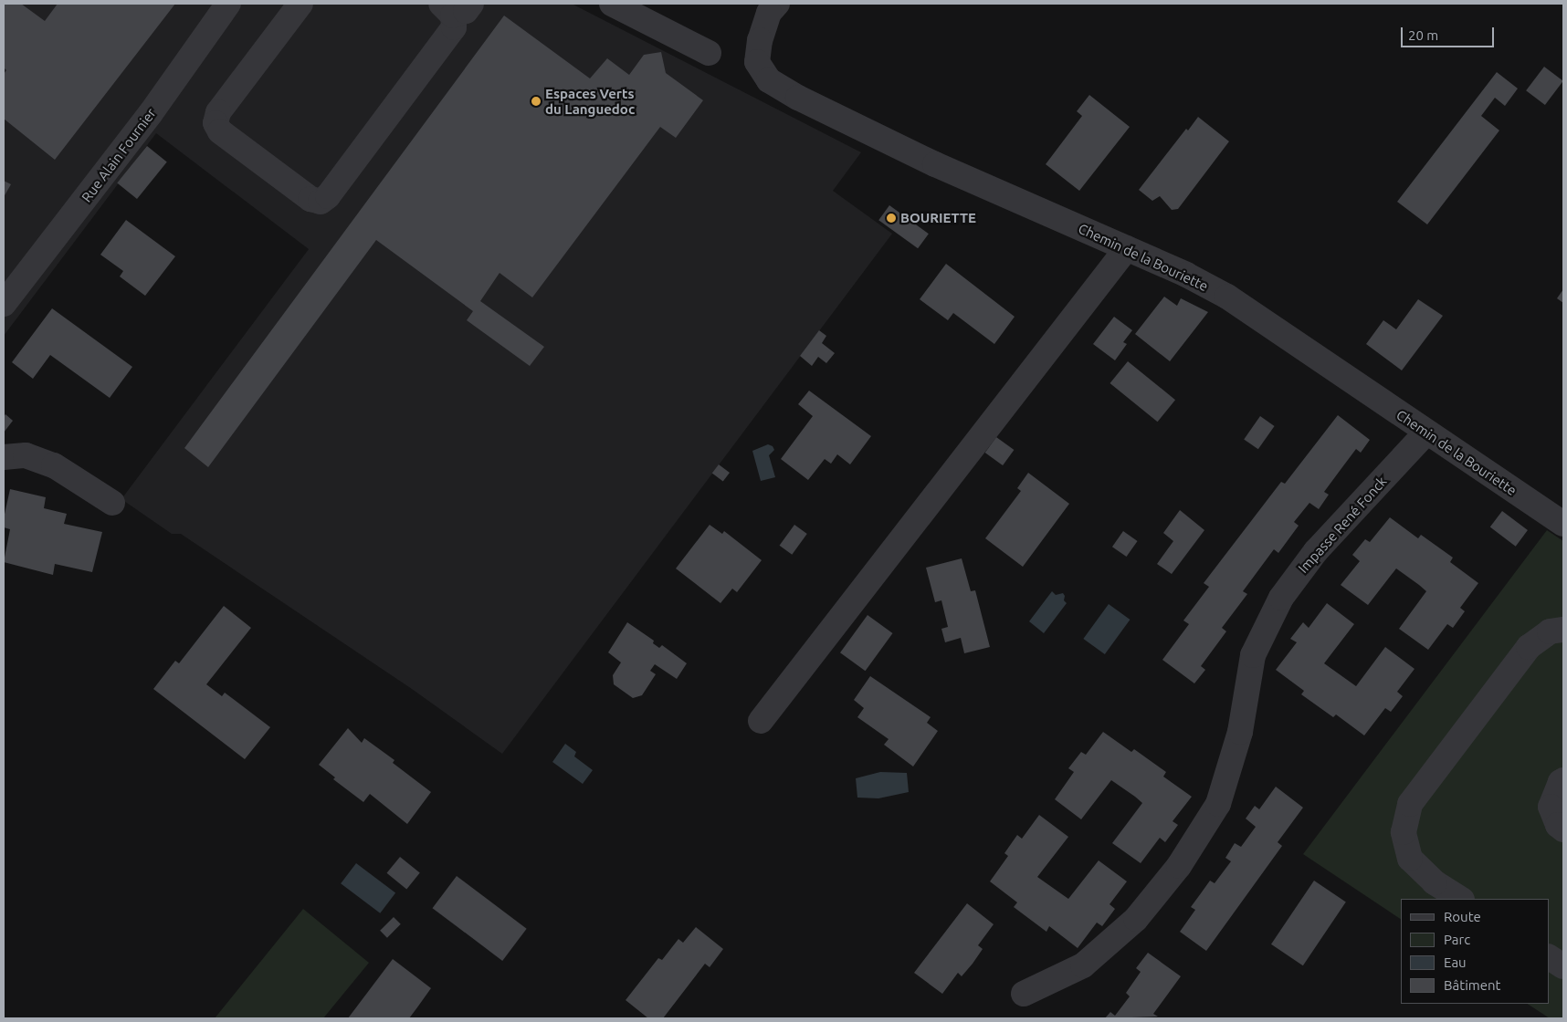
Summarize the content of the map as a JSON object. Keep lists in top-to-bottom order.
{
  "streets": {
    "street": ["Rue Alain Fournier", "Chemin de la Bouriette", "Impasse René Fonck"]
  },
  "crossings": [
    ["Chemin de la Bouriette", "Impasse René Fonck"]
  ],
  "places": ["Espaces Verts du Languedoc", "BOURIETTE"],
  "legend": [
    "Route",
    "Parc",
    "Eau",
    "Bâtiment"
  ],
  "scale_bar": "20 m"
}
